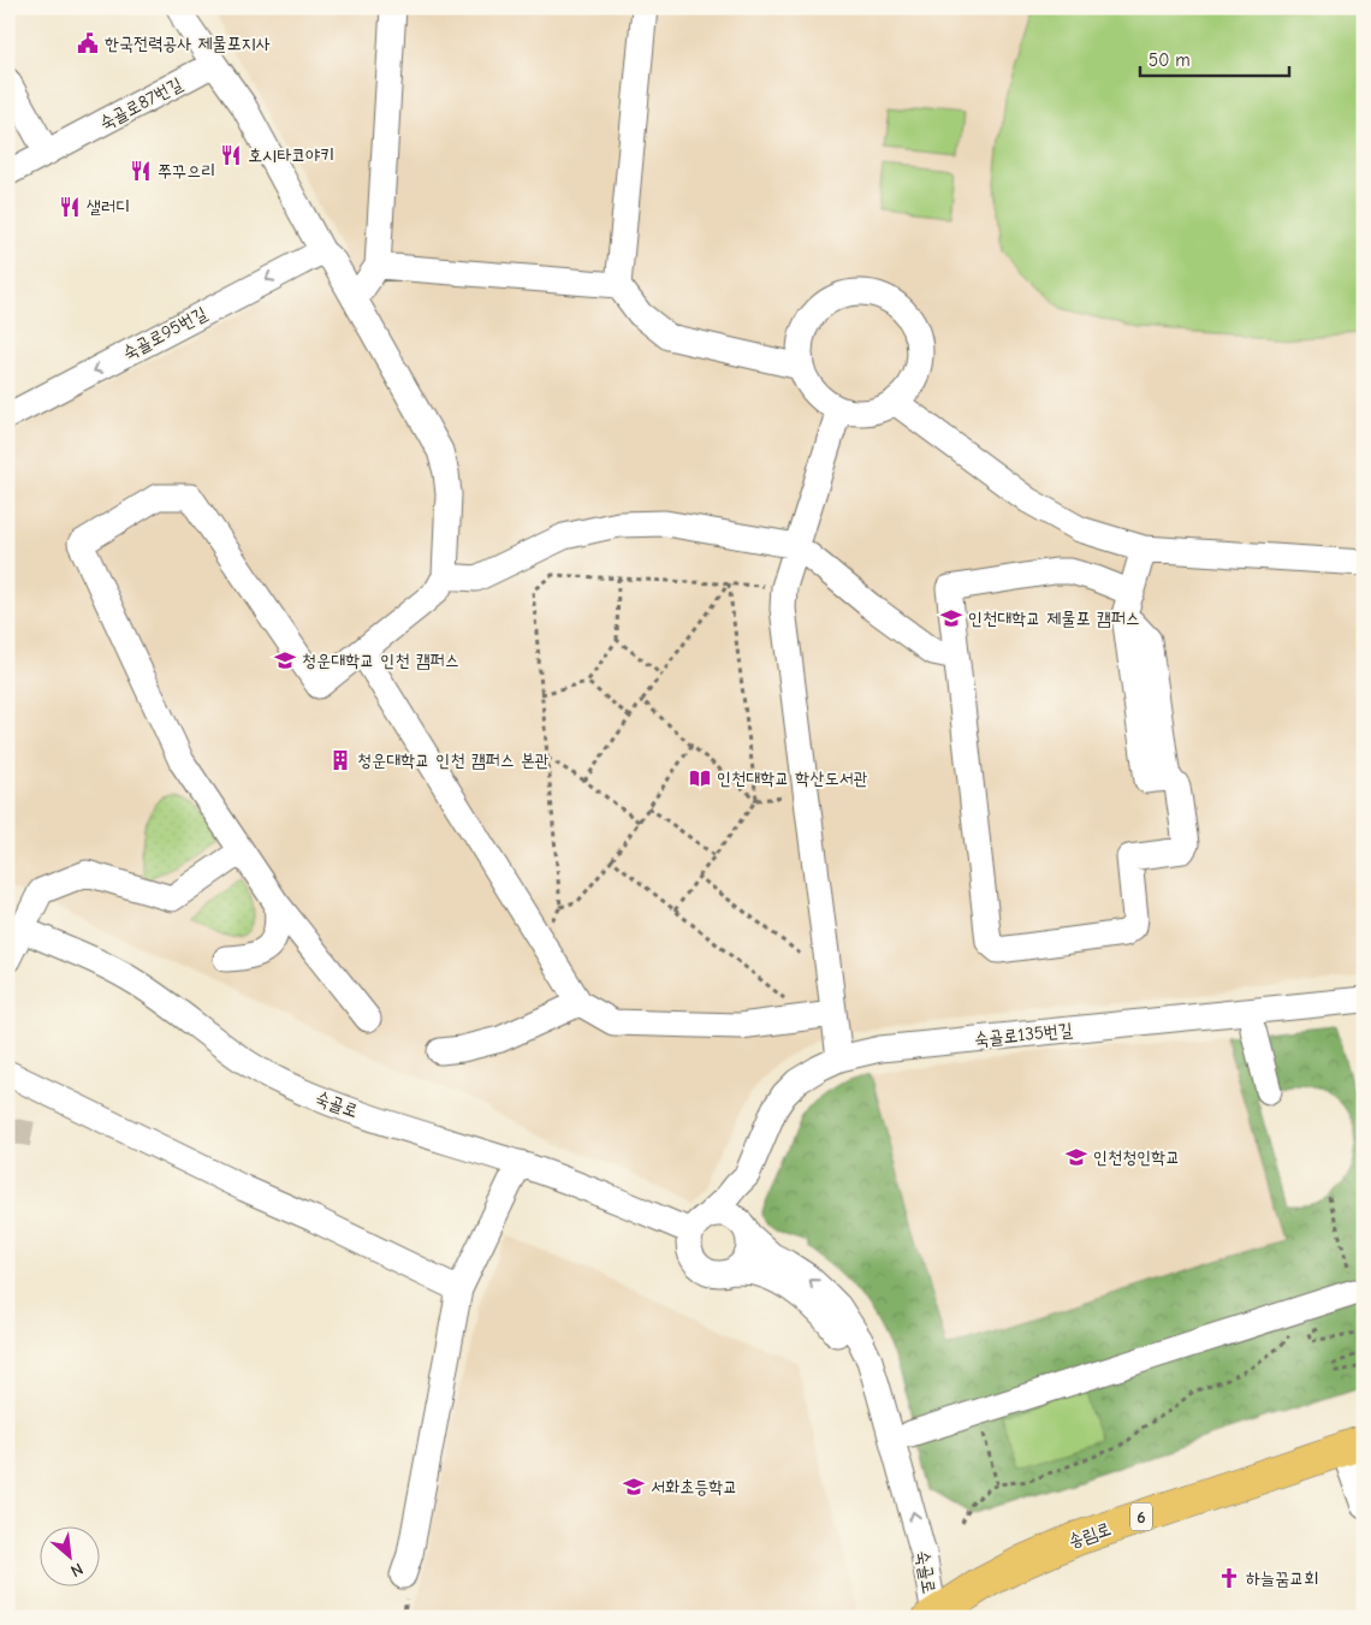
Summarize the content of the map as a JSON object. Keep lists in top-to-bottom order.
{
  "streets": {
    "main road": ["6", "송림로"],
    "street": [
      "숙골로87번길",
      "숙골로95번길",
      "숙골로135번길",
      "숙골로"
    ]
  },
  "crossings": [
    ["숙골로135번길", "숙골로"],
    ["숙골로", "송림로"]
  ],
  "one_way": ["숙골로95번길"],
  "places": {
    "public building": ["한국전력공사 제물포지사"],
    "restaurant": ["호시타코야키", "쭈꾸으리", "샐러디"],
    "school or university": [
      "인천대학교 제물포 캠퍼스",
      "청운대학교 인천 캠퍼스",
      "인천청인학교",
      "서화초등학교"
    ],
    "building": ["청운대학교 인천 캠퍼스 본관"],
    "library": ["인천대학교 학산도서관"],
    "church": ["하늘꿈교회"]
  },
  "scale_bar": "50 m",
  "north": "bottom right"
}
